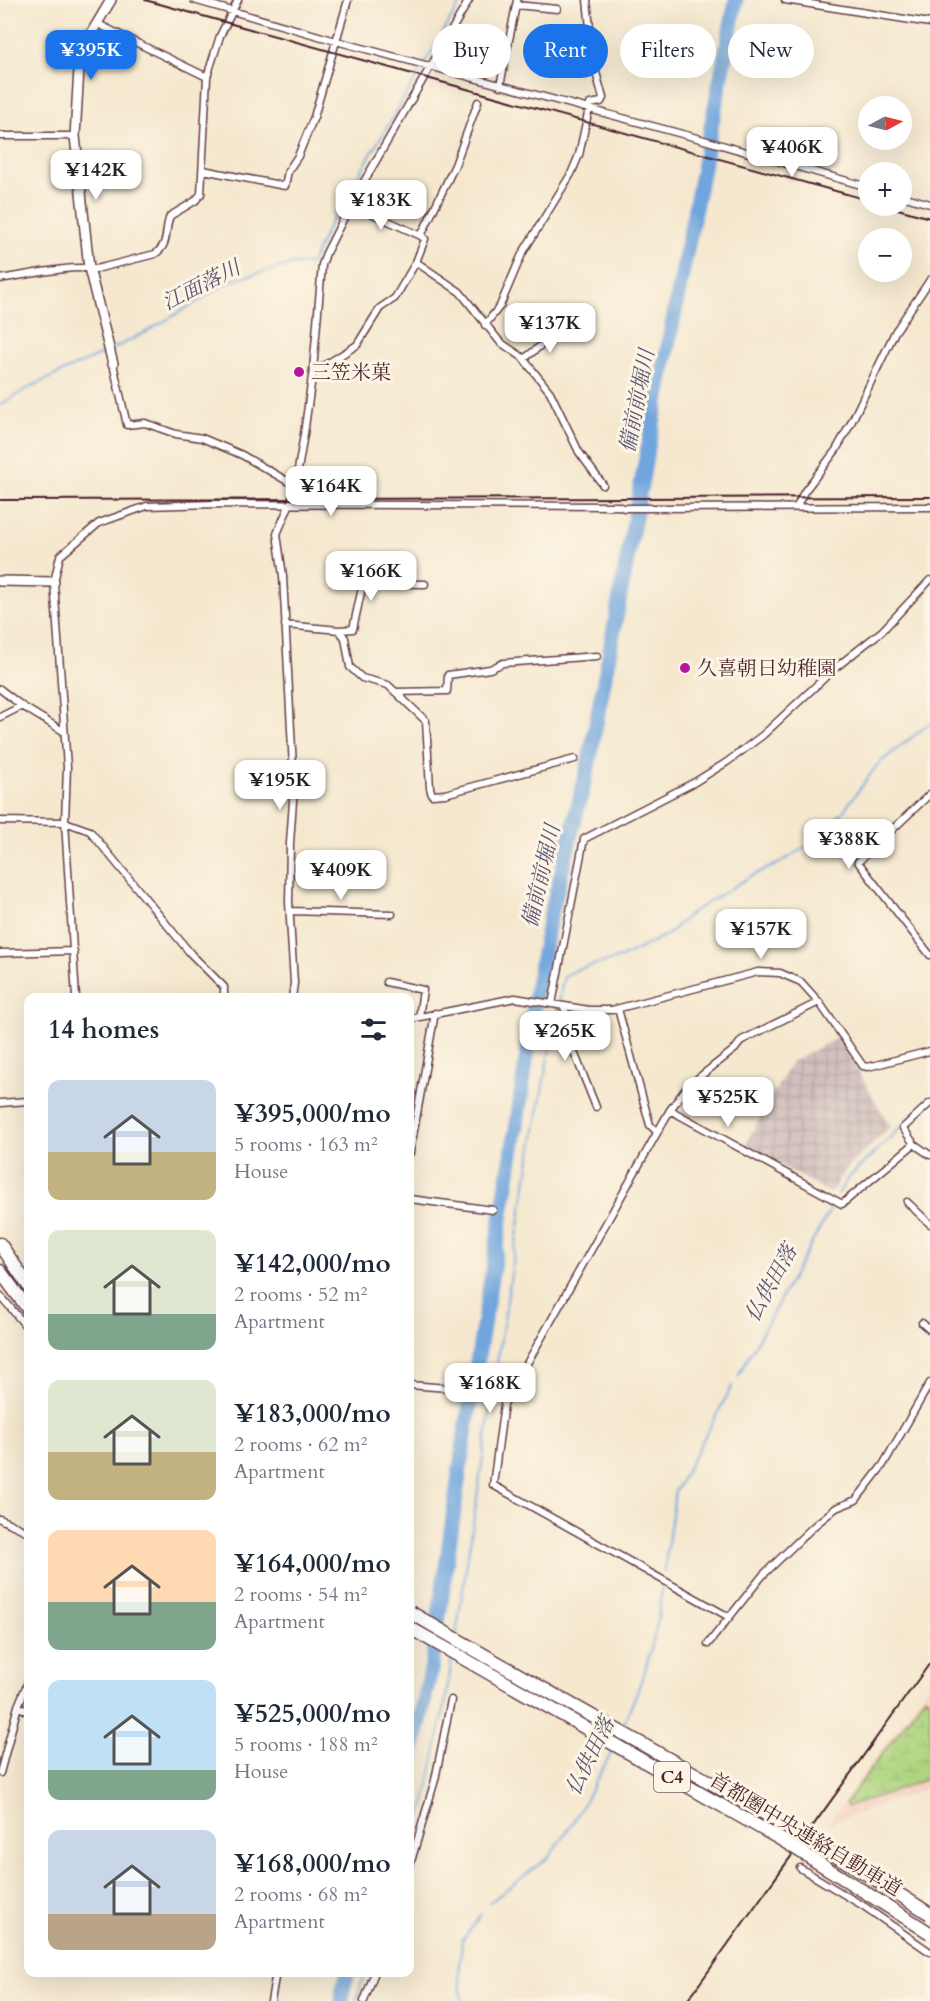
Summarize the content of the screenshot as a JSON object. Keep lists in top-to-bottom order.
{
  "streets": {
    "highway": ["C4", "首都圏中央連絡自動車道"]
  },
  "water": ["江面落川", "備前前堀川", "仏供田落"],
  "places": ["三笠米菓", "久喜朝日幼稚園"],
  "north": "right",
  "page": {
    "chip": [
      "Buy",
      "Rent",
      "Filters",
      "New"
    ],
    "price": [
      "¥395K",
      "¥406K",
      "¥142K",
      "¥183K",
      "¥137K",
      "¥164K",
      "¥166K",
      "¥195K",
      "¥388K",
      "¥409K",
      "¥157K",
      "¥265K",
      "¥525K",
      "¥168K"
    ],
    "map_buttons": ["+", "−"],
    "heading": "14 homes",
    "list": [
      {
        "name": "¥395,000/mo",
        "note": "5 rooms · 163 m² · House"
      },
      {
        "name": "¥142,000/mo",
        "note": "2 rooms · 52 m² · Apartment"
      },
      {
        "name": "¥183,000/mo",
        "note": "2 rooms · 62 m² · Apartment"
      },
      {
        "name": "¥164,000/mo",
        "note": "2 rooms · 54 m² · Apartment"
      },
      {
        "name": "¥525,000/mo",
        "note": "5 rooms · 188 m² · House"
      },
      {
        "name": "¥168,000/mo",
        "note": "2 rooms · 68 m² · Apartment"
      }
    ]
  }
}
